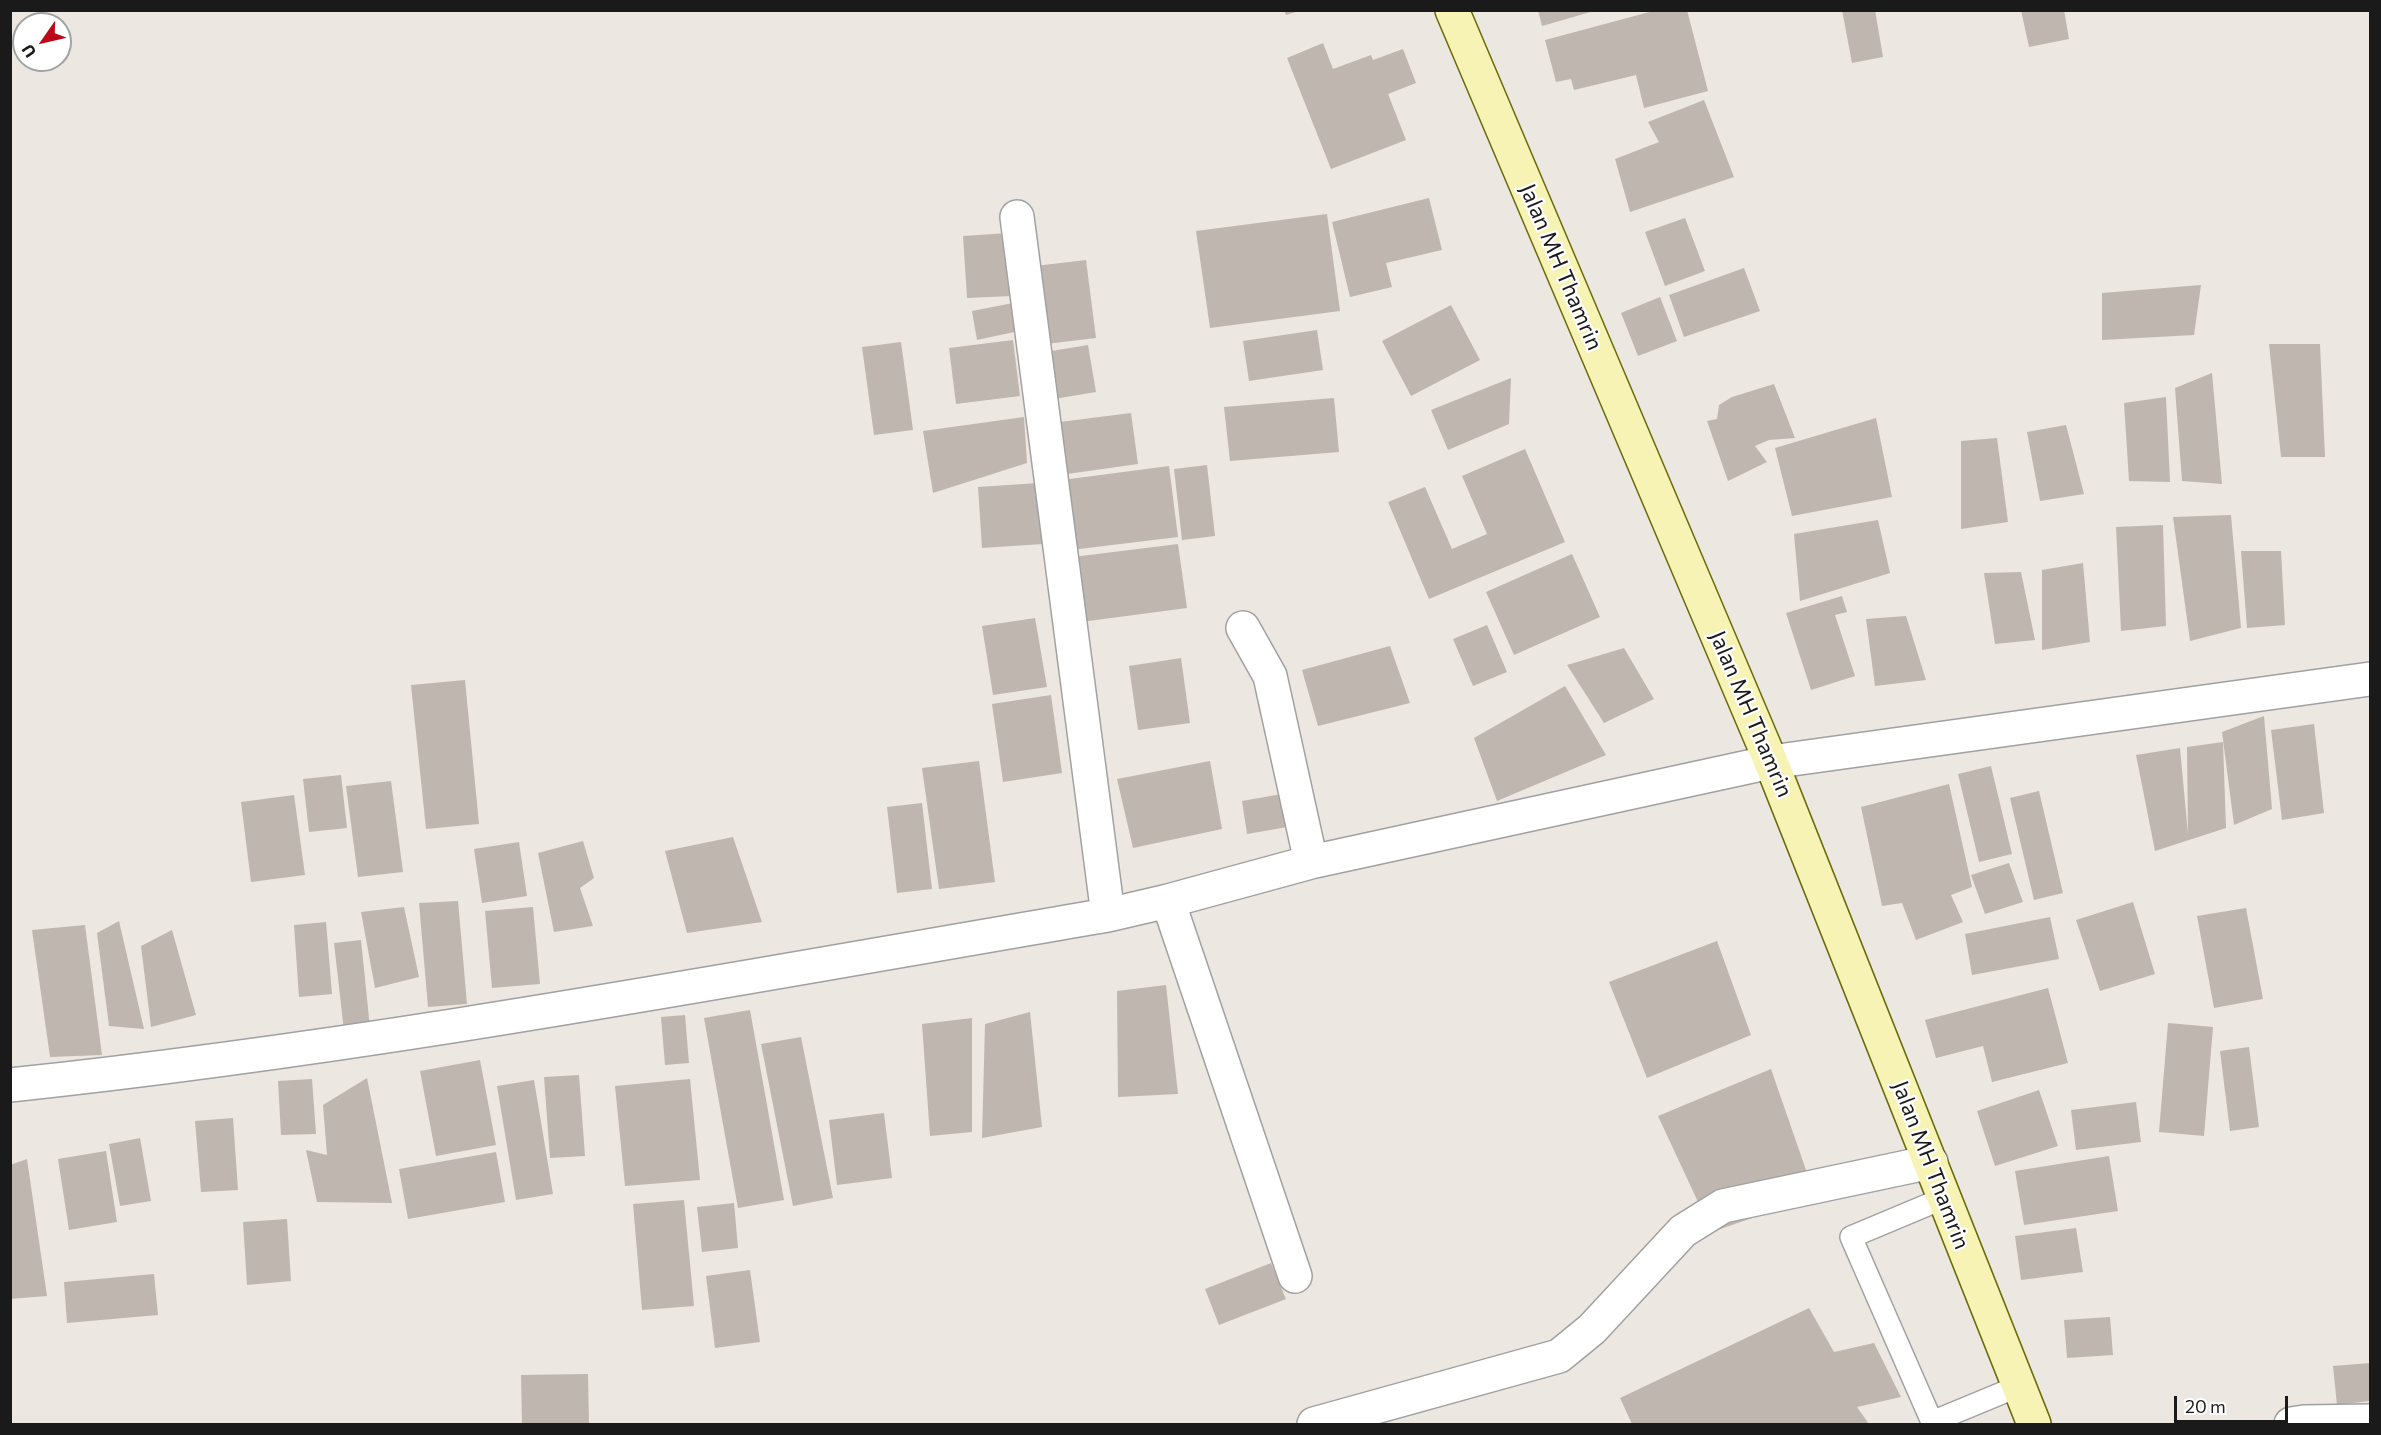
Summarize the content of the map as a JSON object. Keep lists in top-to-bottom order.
{
  "streets": {
    "main road": ["Jalan MH Thamrin"]
  },
  "scale_bar": "20 m",
  "north": "bottom left"
}
